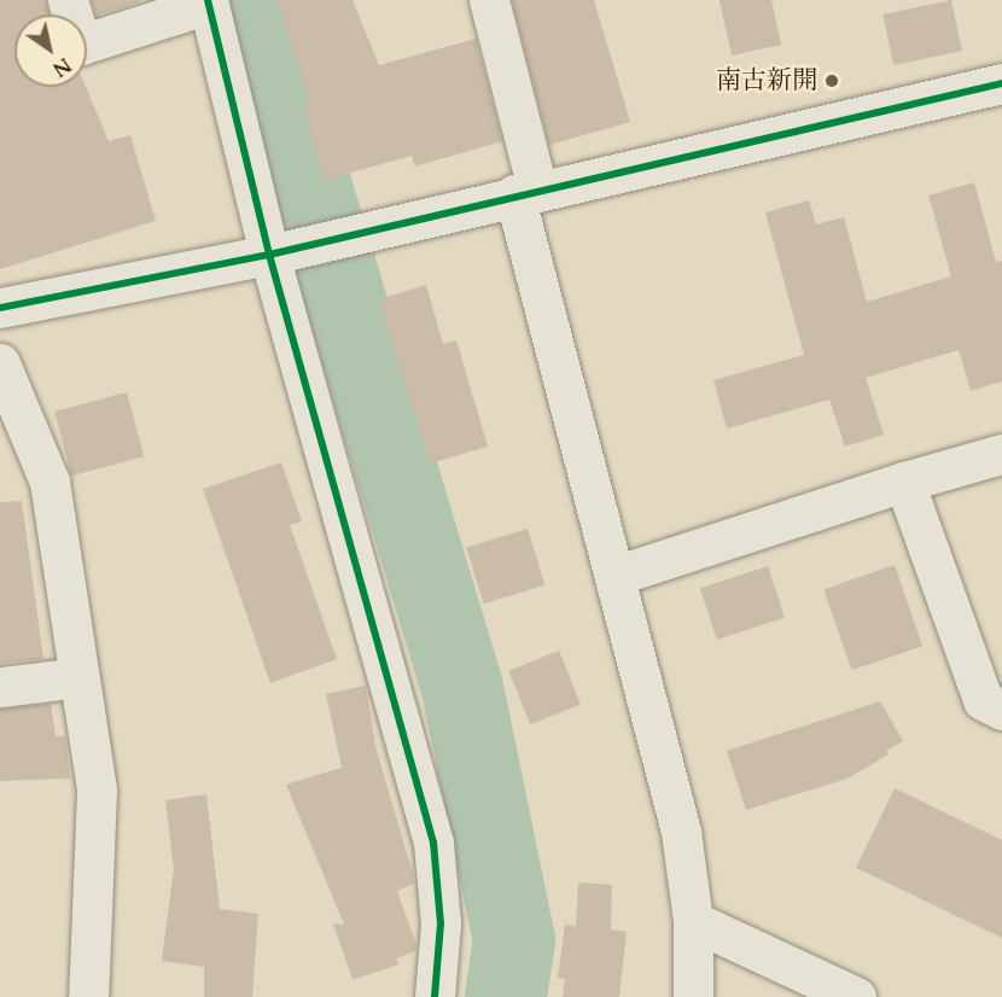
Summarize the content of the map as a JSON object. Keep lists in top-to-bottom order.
{
  "places": ["南古新開"],
  "north": "bottom right"
}
